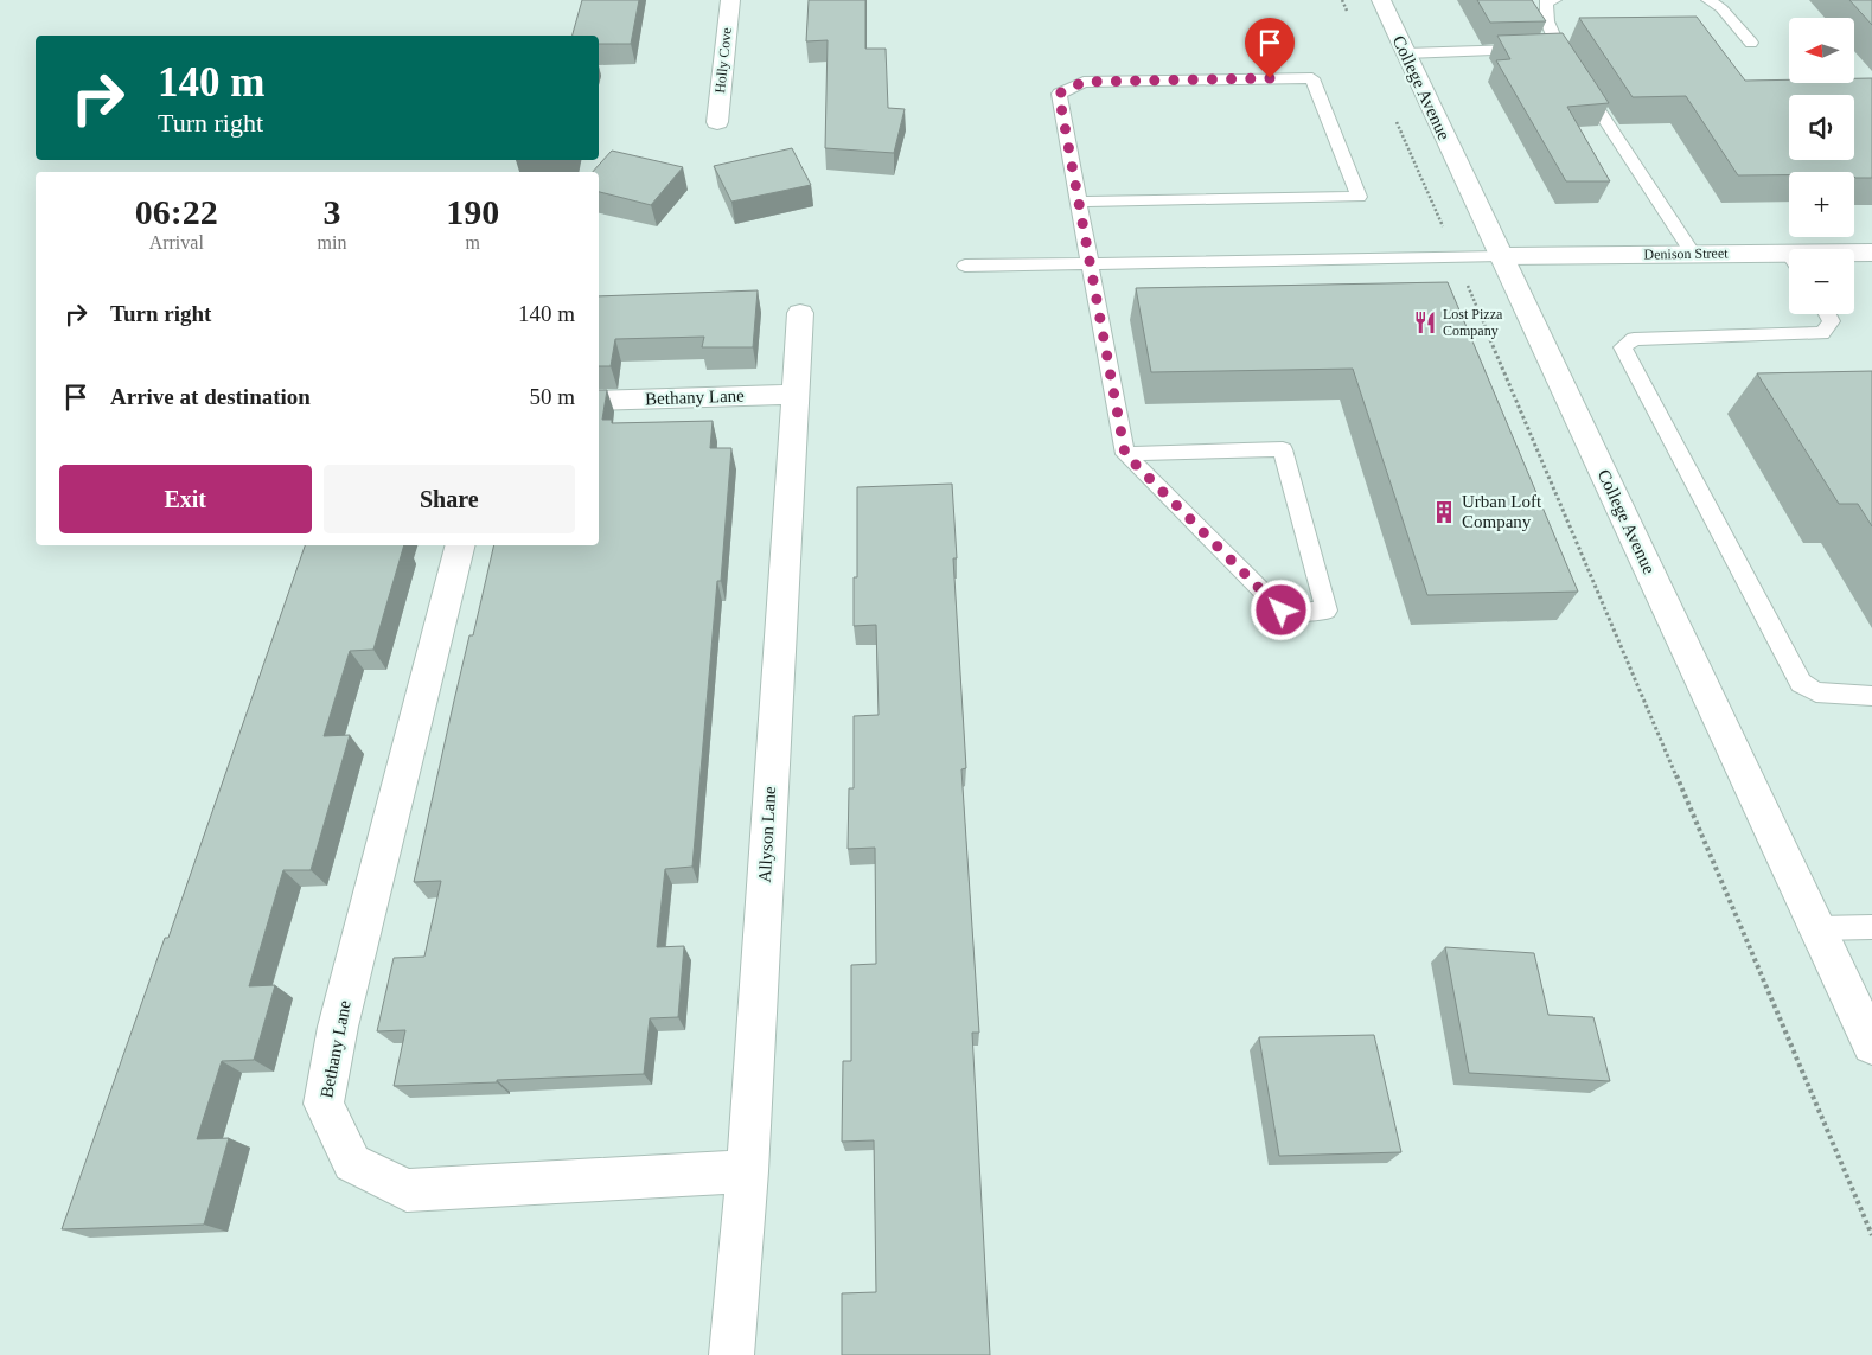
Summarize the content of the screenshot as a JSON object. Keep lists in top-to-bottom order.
{
  "streets": {
    "street": [
      "Holly Cove",
      "College Avenue",
      "Denison Street",
      "Bethany Lane",
      "Allyson Lane"
    ]
  },
  "crossings": [
    ["College Avenue", "Denison Street"],
    ["Bethany Lane", "Allyson Lane"]
  ],
  "places": {
    "restaurant": ["Lost Pizza Company"],
    "building": ["Urban Loft Company"]
  },
  "north": "left",
  "page": {
    "map_buttons": ["+", "−"],
    "turn": ["140 m", "Turn right"],
    "eta": [
      "06:22",
      "Arrival",
      "3",
      "min",
      "190",
      "m"
    ],
    "list": [
      {
        "name": "Turn right",
        "value": "140 m"
      },
      {
        "name": "Arrive at destination",
        "value": "50 m"
      }
    ],
    "buttons": ["Exit", "Share"]
  }
}
